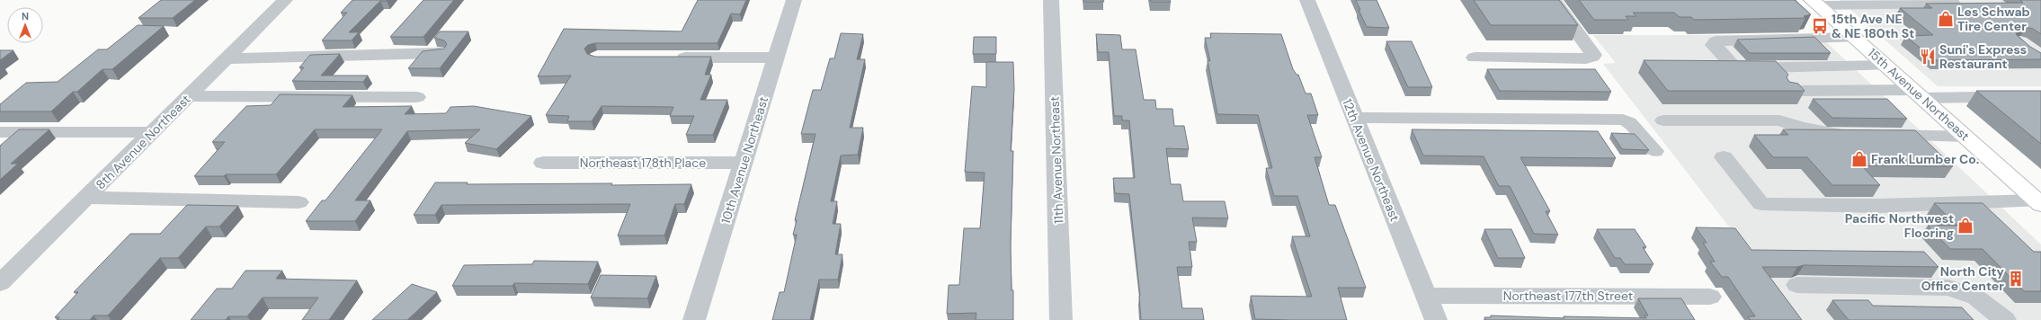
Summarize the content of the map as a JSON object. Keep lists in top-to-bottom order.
{
  "streets": {
    "main road": ["15th Avenue Northeast"],
    "street": [
      "8th Avenue Northeast",
      "10th Avenue Northeast",
      "11th Avenue Northeast",
      "12th Avenue Northeast",
      "Northeast 178th Place",
      "Northeast 177th Street"
    ]
  },
  "crossings": [
    ["10th Avenue Northeast", "Northeast 178th Place"],
    ["12th Avenue Northeast", "Northeast 177th Street"]
  ],
  "places": {
    "shop": ["Les Schwab Tire Center", "Frank Lumber Co.", "Pacific Northwest Flooring"],
    "bus stop": ["15th Ave NE & NE 180th St"],
    "restaurant": ["Suni's Express Restaurant"],
    "building": ["North City Office Center"]
  },
  "north": "top"
}
